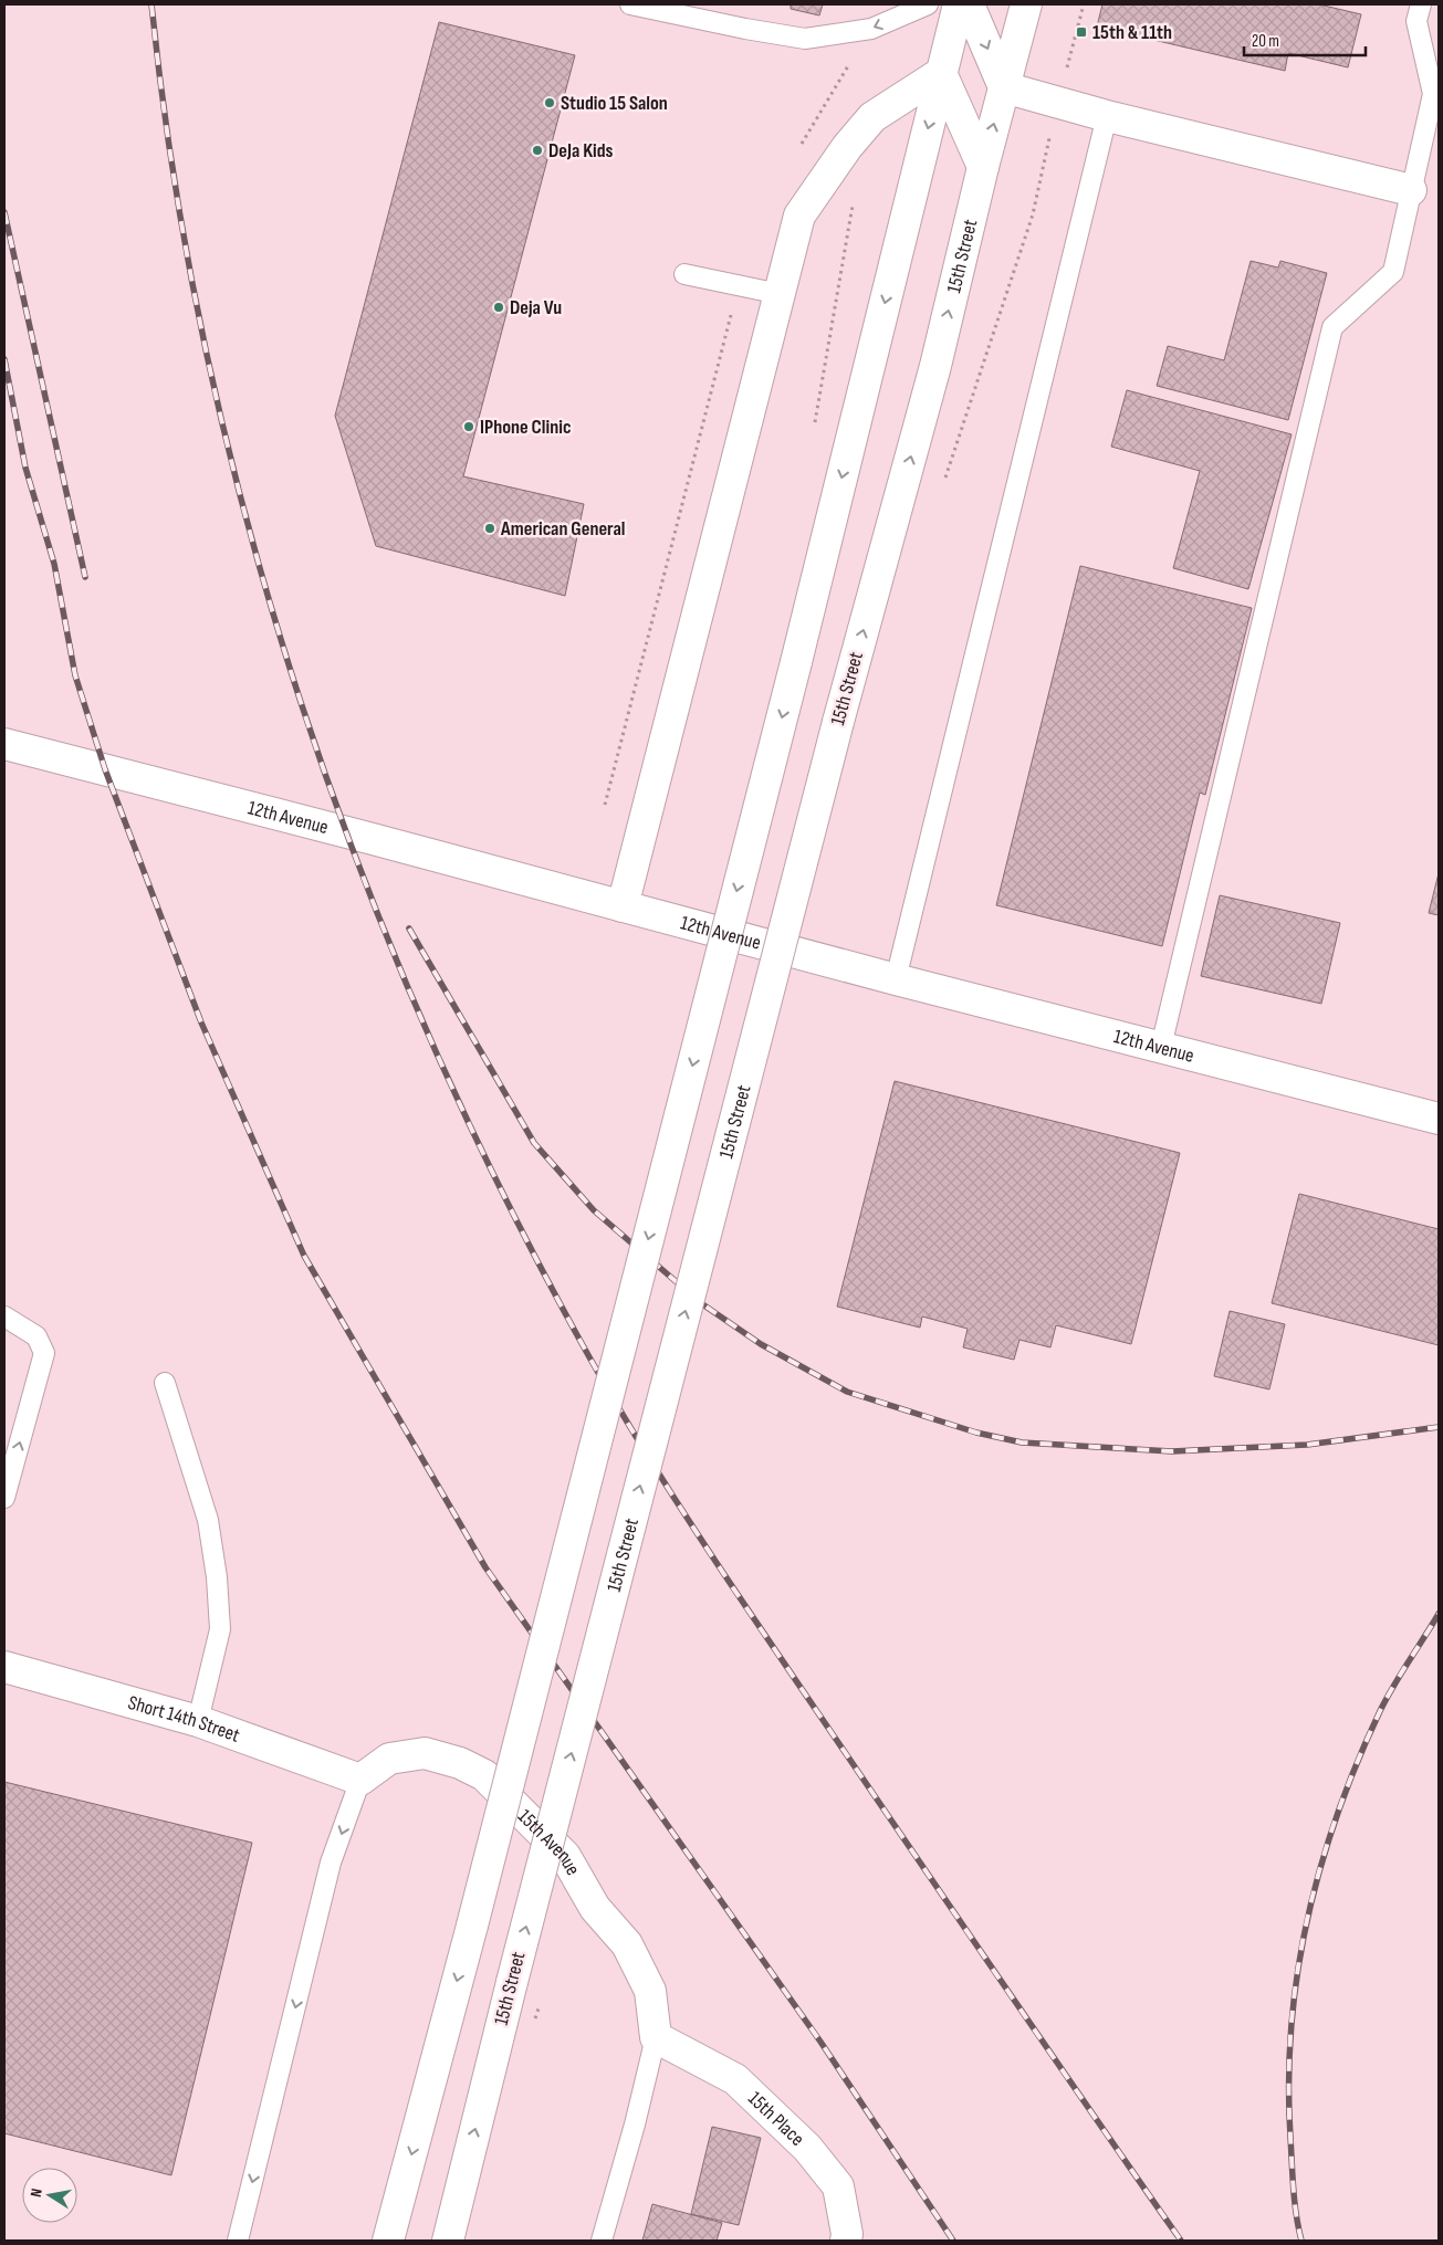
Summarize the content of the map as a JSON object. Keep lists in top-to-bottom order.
{
  "streets": {
    "main road": [
      "15th Street",
      "12th Avenue",
      "Short 14th Street",
      "15th Avenue",
      "15th Place"
    ]
  },
  "crossings": [
    ["Short 14th Street", "15th Avenue"],
    ["15th Avenue", "15th Place"]
  ],
  "places": {
    "transit": ["15th & 11th"],
    "other": [
      "Studio 15 Salon",
      "DeJa Kids",
      "Deja Vu",
      "IPhone Clinic",
      "American General"
    ]
  },
  "scale_bar": "20 m",
  "north": "left"
}
